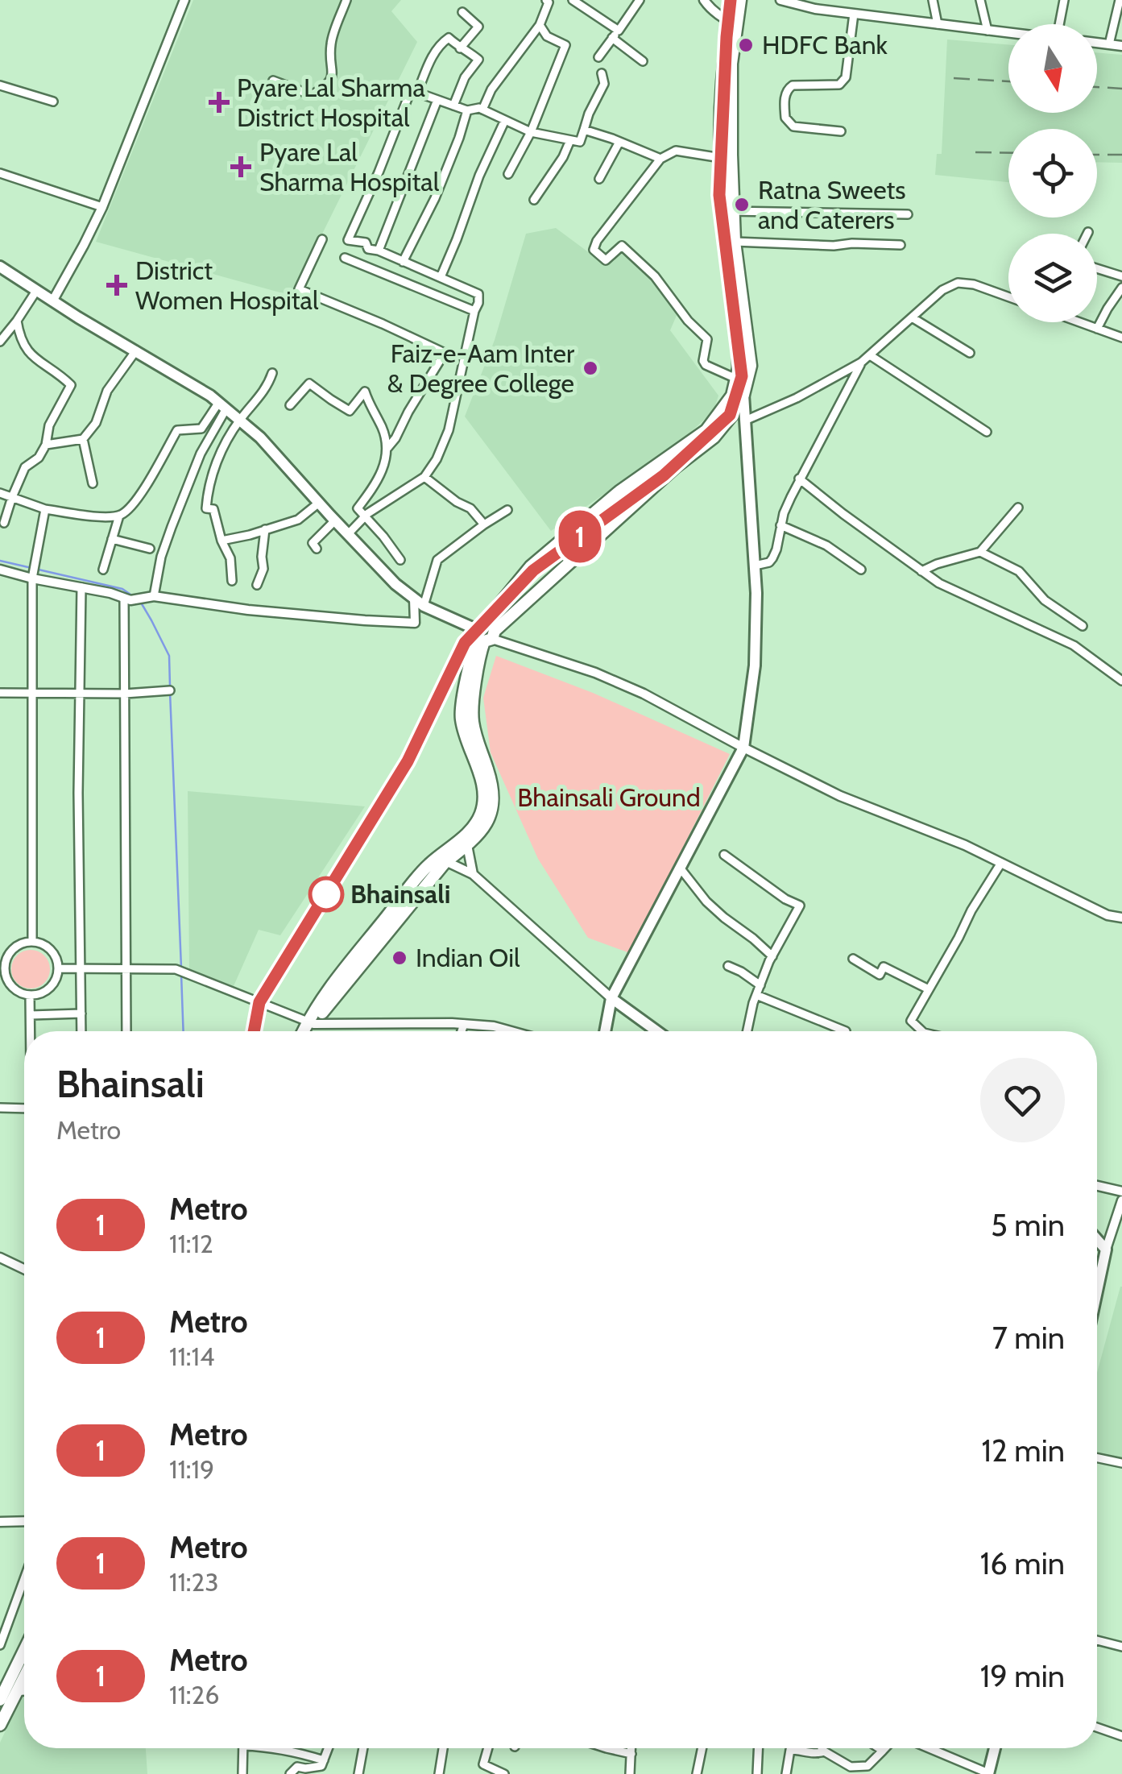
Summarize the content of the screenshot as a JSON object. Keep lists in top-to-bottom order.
{
  "parks": ["Bhainsali Ground"],
  "places": {
    "other": [
      "HDFC Bank",
      "Ratna Sweets and Caterers",
      "Faiz-e-Aam Inter & Degree College",
      "Bhainsali",
      "Indian Oil"
    ],
    "health": ["Pyare Lal Sharma District Hospital", "Pyare Lal Sharma Hospital", "District Women Hospital"]
  },
  "lines": ["metro line 1"],
  "north": "bottom",
  "page": {
    "on_map": "1",
    "heading": ["Bhainsali", "Metro"],
    "list": [
      {
        "mark": "1",
        "name": "Metro",
        "note": "11:12",
        "value": "5 min"
      },
      {
        "mark": "1",
        "name": "Metro",
        "note": "11:14",
        "value": "7 min"
      },
      {
        "mark": "1",
        "name": "Metro",
        "note": "11:19",
        "value": "12 min"
      },
      {
        "mark": "1",
        "name": "Metro",
        "note": "11:23",
        "value": "16 min"
      },
      {
        "mark": "1",
        "name": "Metro",
        "note": "11:26",
        "value": "19 min"
      }
    ]
  }
}
